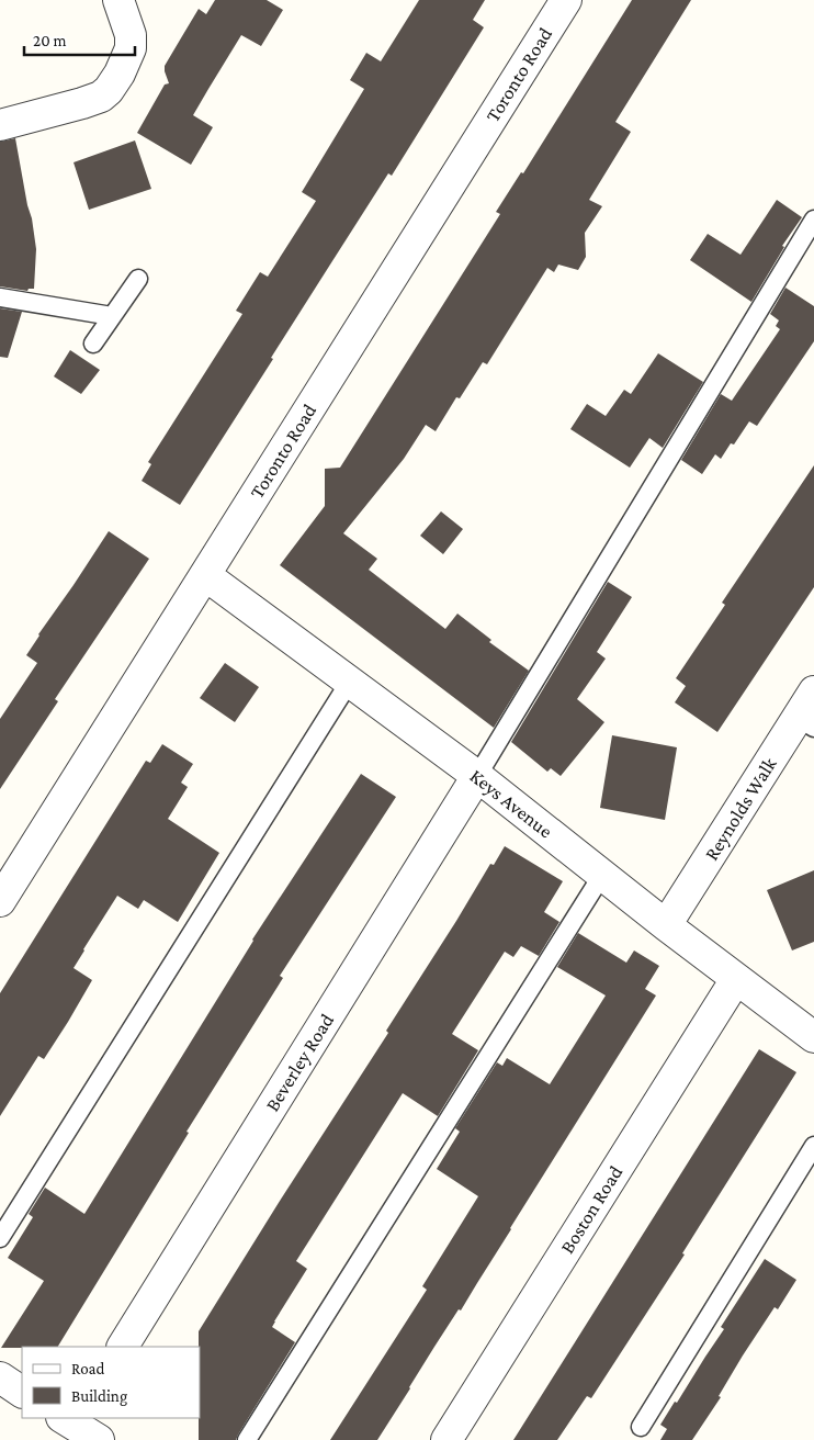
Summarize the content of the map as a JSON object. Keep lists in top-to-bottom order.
{
  "streets": {
    "street": [
      "Toronto Road",
      "Keys Avenue",
      "Reynolds Walk",
      "Beverley Road",
      "Boston Road"
    ]
  },
  "crossings": [
    ["Toronto Road", "Keys Avenue"],
    ["Keys Avenue", "Reynolds Walk"],
    ["Keys Avenue", "Beverley Road"],
    ["Keys Avenue", "Boston Road"]
  ],
  "legend": ["Road", "Building"],
  "scale_bar": "20 m"
}
